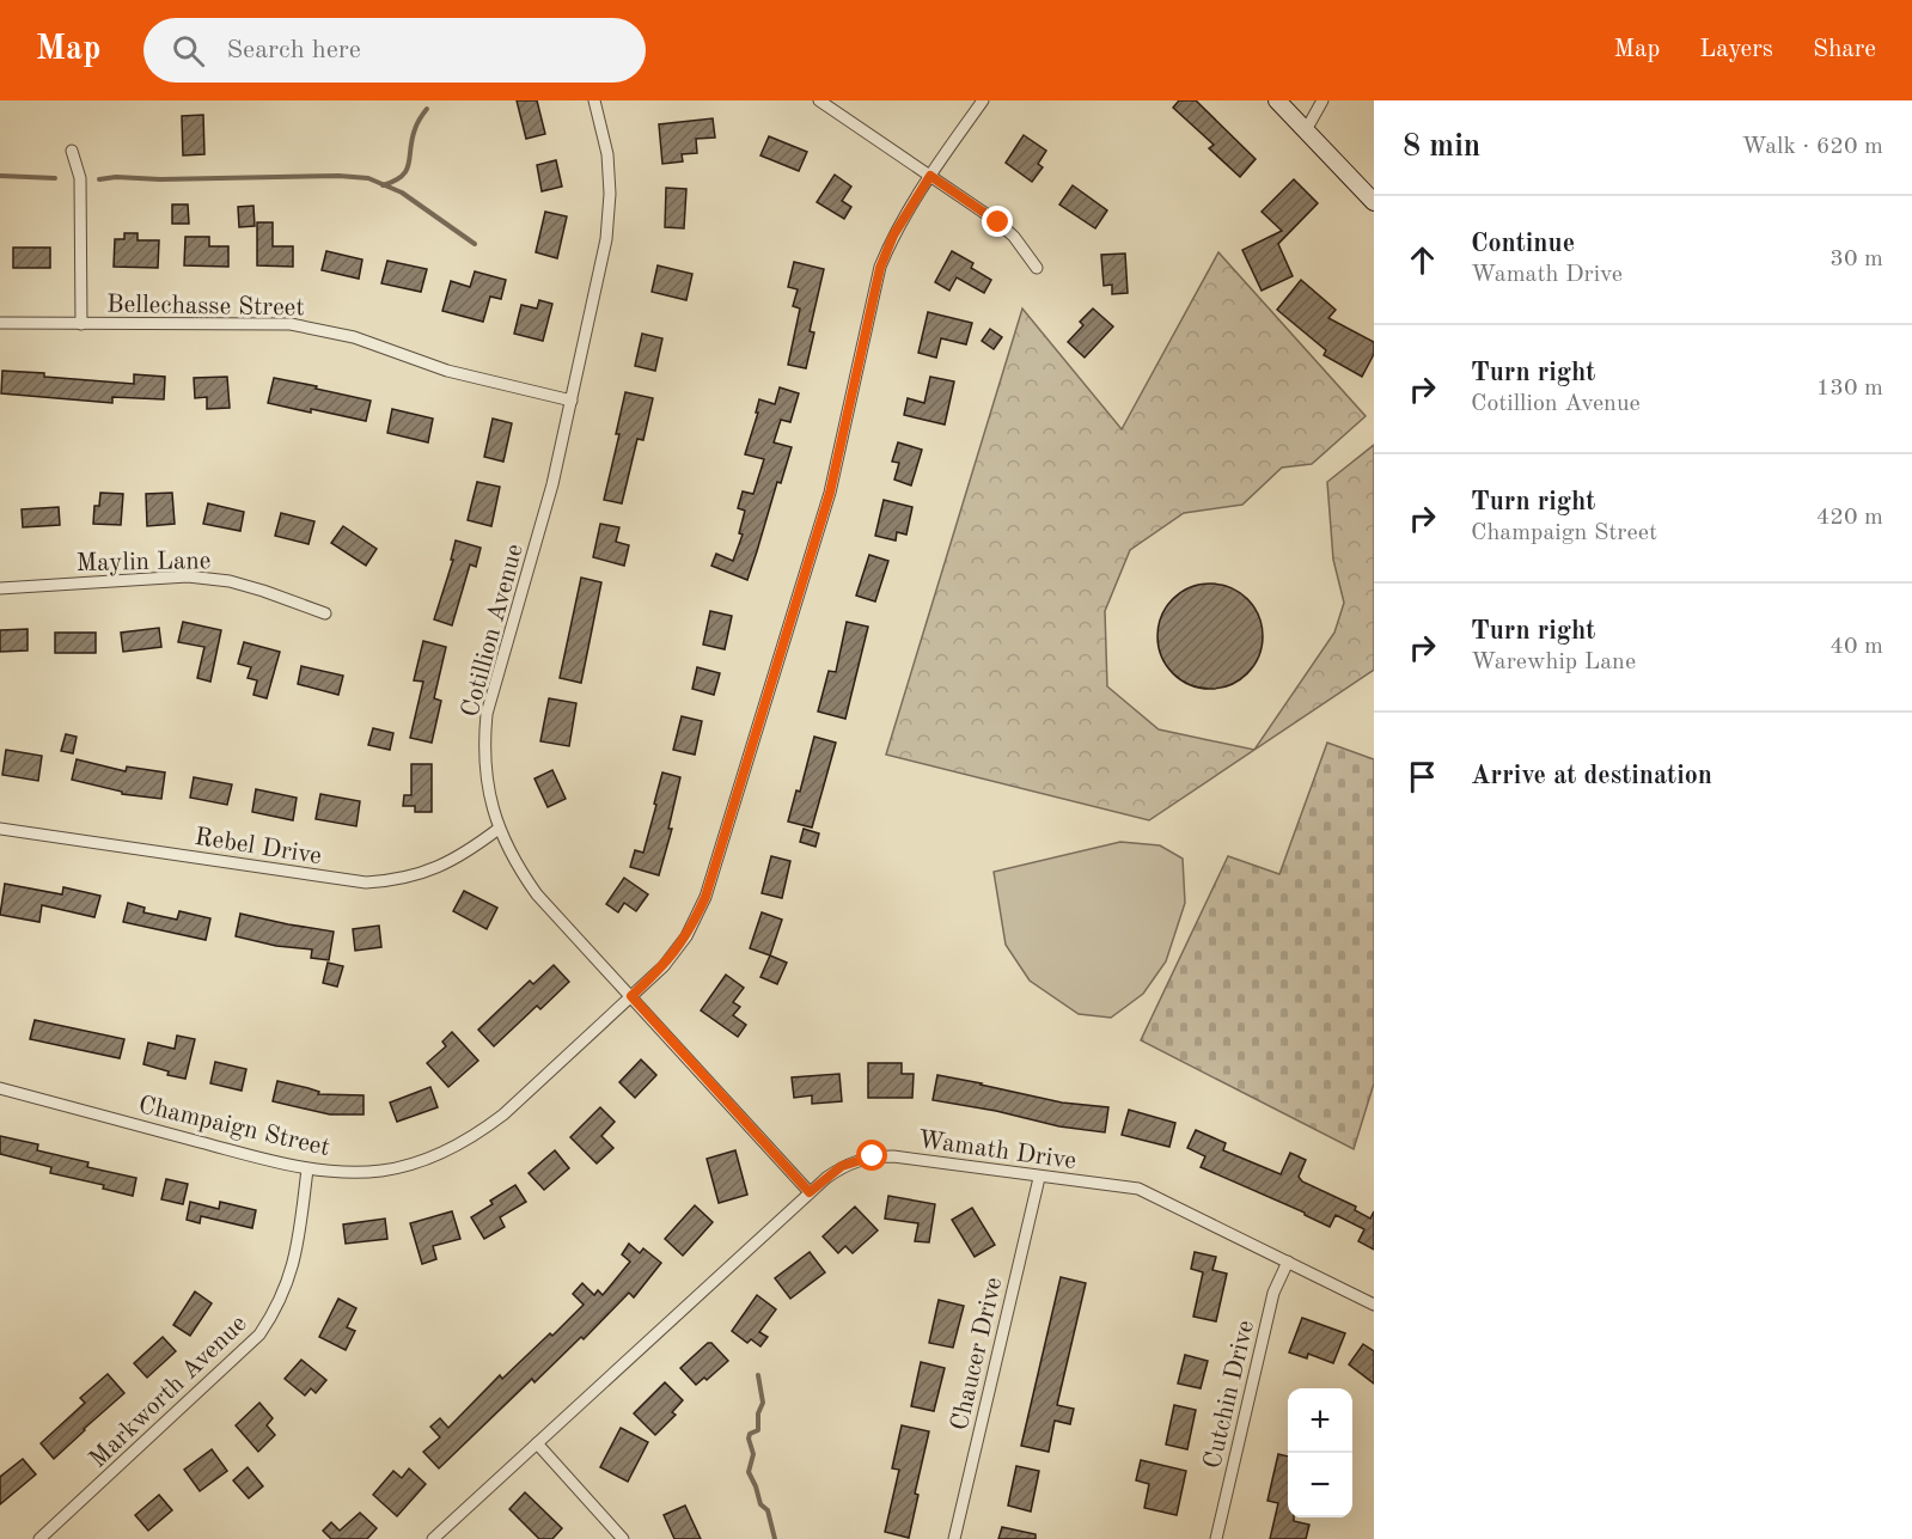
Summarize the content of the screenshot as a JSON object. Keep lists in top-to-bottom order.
{
  "streets": {
    "street": [
      "Bellechasse Street",
      "Maylin Lane",
      "Cotillion Avenue",
      "Rebel Drive",
      "Champaign Street",
      "Wamath Drive",
      "Chaucer Drive",
      "Markworth Avenue",
      "Cutchin Drive"
    ]
  },
  "crossings": [
    ["Bellechasse Street", "Cotillion Avenue"],
    ["Cotillion Avenue", "Rebel Drive"],
    ["Cotillion Avenue", "Champaign Street"],
    ["Cotillion Avenue", "Wamath Drive"],
    ["Champaign Street", "Markworth Avenue"],
    ["Wamath Drive", "Chaucer Drive"],
    ["Wamath Drive", "Cutchin Drive"]
  ],
  "page": {
    "header": "Map",
    "search": "Search here",
    "nav": ["Map", "Layers", "Share"],
    "heading": ["8 min", "Walk · 620 m"],
    "list": [
      ["Continue", "Wamath Drive", "30 m"],
      ["Turn right", "Cotillion Avenue", "130 m"],
      ["Turn right", "Champaign Street", "420 m"],
      ["Turn right", "Warewhip Lane", "40 m"],
      "Arrive at destination"
    ],
    "map_buttons": ["+", "−"]
  }
}
